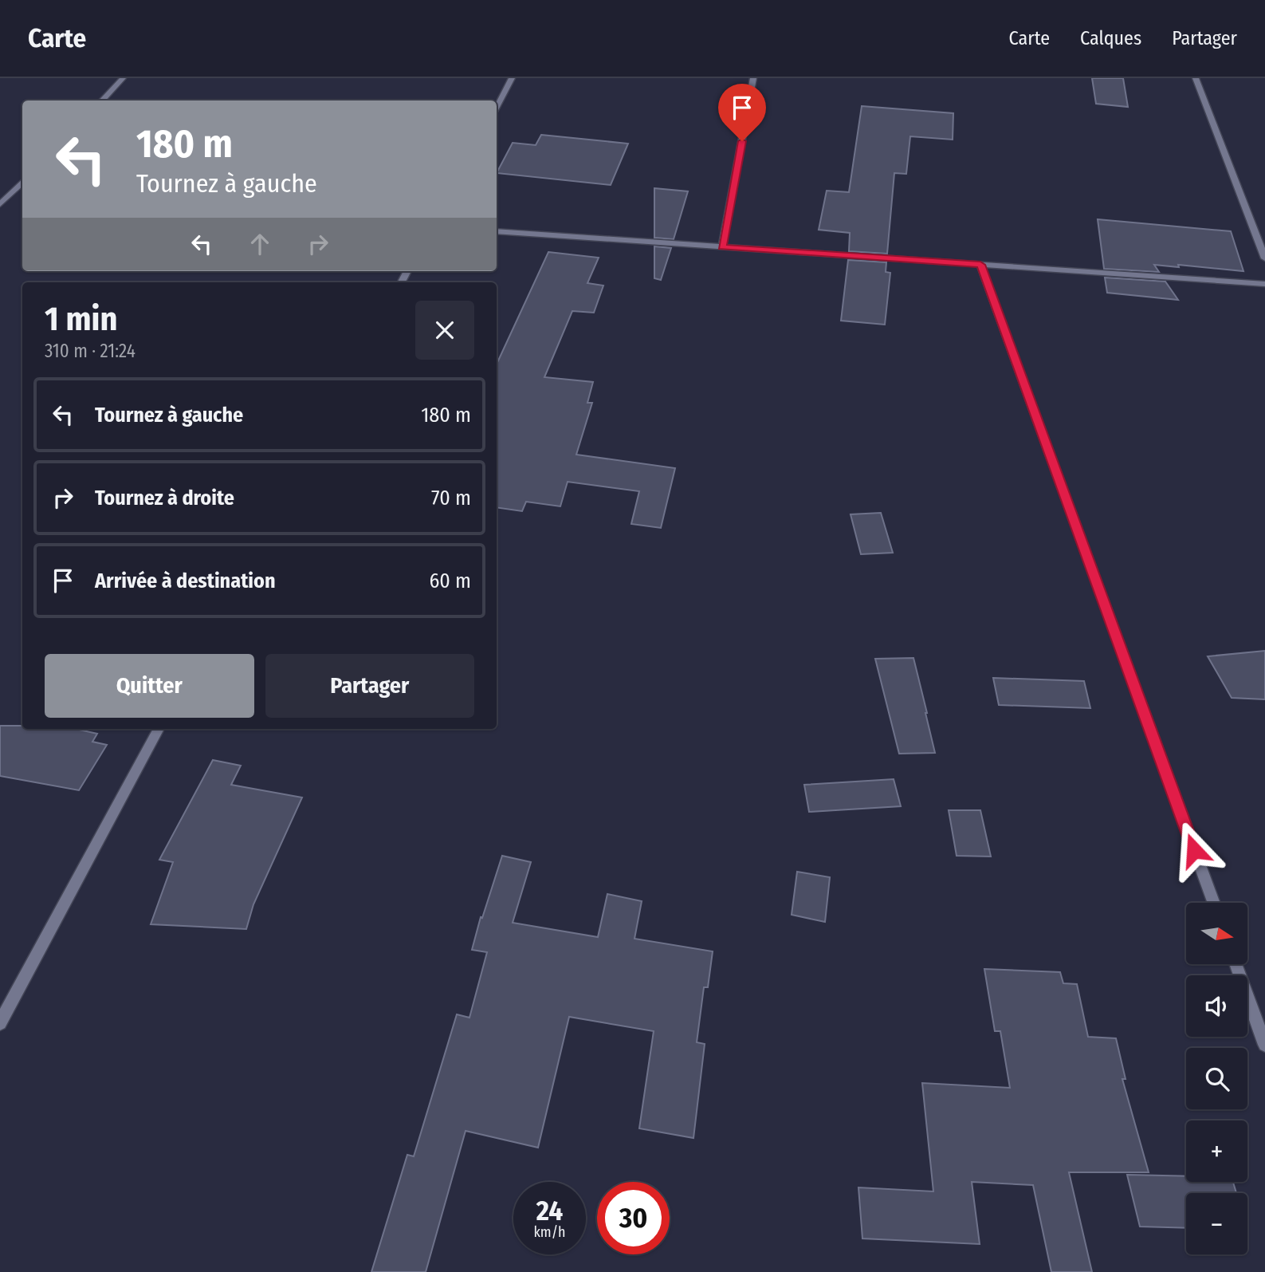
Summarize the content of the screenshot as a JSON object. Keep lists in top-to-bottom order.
{
  "north": "right",
  "page": {
    "header": "Carte",
    "nav": ["Carte", "Calques", "Partager"],
    "turn": ["180 m", "Tournez à gauche"],
    "heading": ["1 min", "310 m · 21:24"],
    "list": [
      {
        "name": "Tournez à gauche",
        "value": "180 m"
      },
      {
        "name": "Tournez à droite",
        "value": "70 m"
      },
      {
        "name": "Arrivée à destination",
        "value": "60 m"
      }
    ],
    "buttons": ["Quitter", "Partager"],
    "map_buttons": ["+", "−"],
    "speed": "24 km/h",
    "limit": "30"
  }
}
